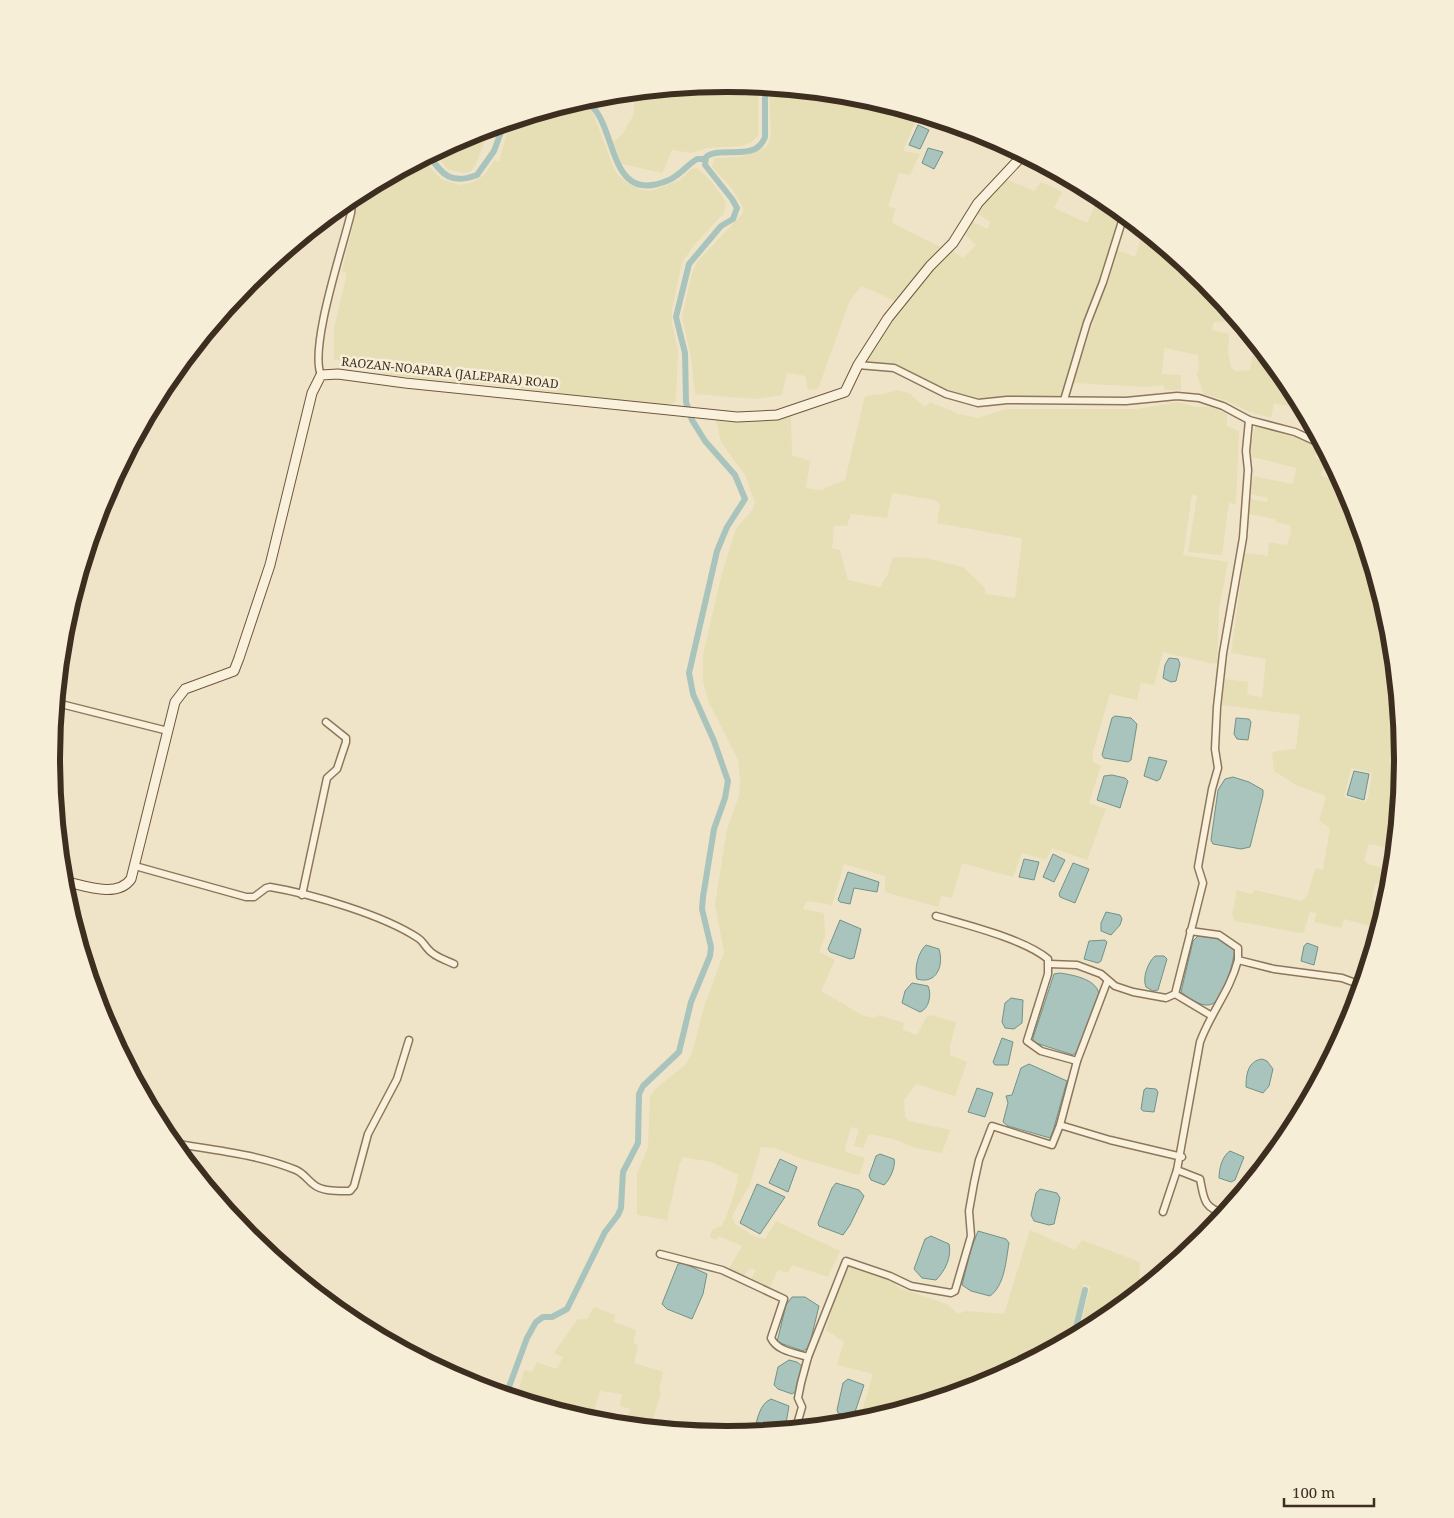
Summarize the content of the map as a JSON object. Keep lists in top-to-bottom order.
{
  "streets": {
    "main road": ["RAOZAN-NOAPARA (JALEPARA) ROAD"]
  },
  "scale_bar": "100 m"
}
